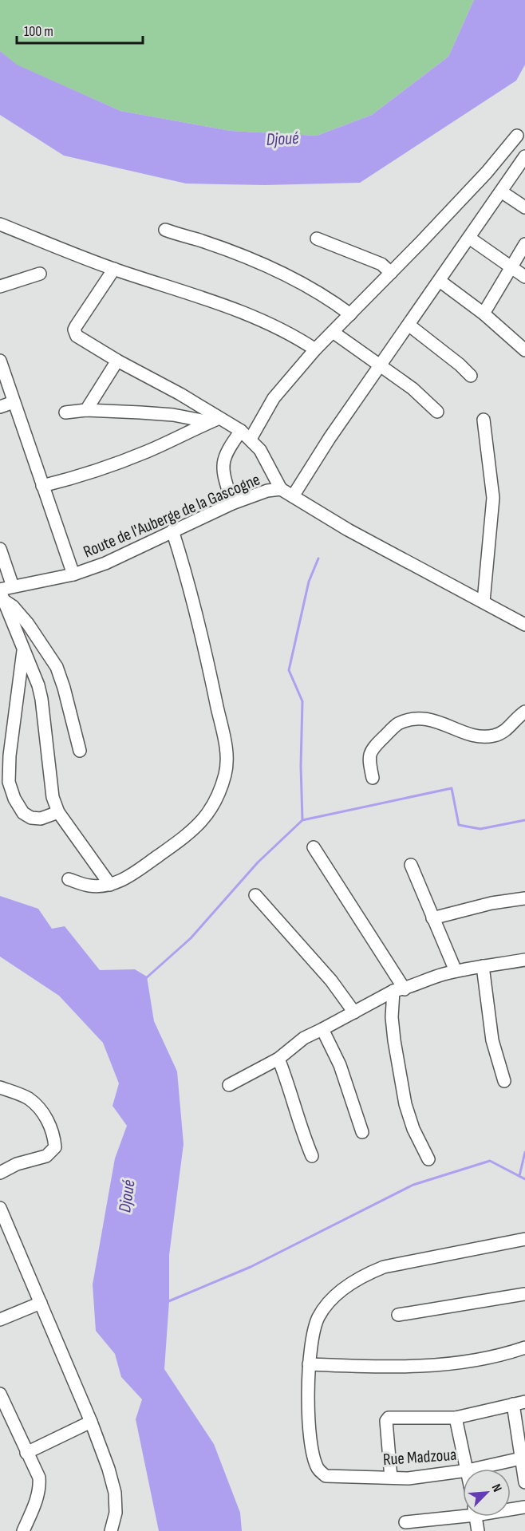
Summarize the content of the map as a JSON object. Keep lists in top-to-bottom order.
{
  "streets": {
    "street": ["Route de l'Auberge de la Gascogne", "Rue Madzoua"]
  },
  "water": ["Djoué"],
  "scale_bar": "100 m",
  "north": "top right"
}
